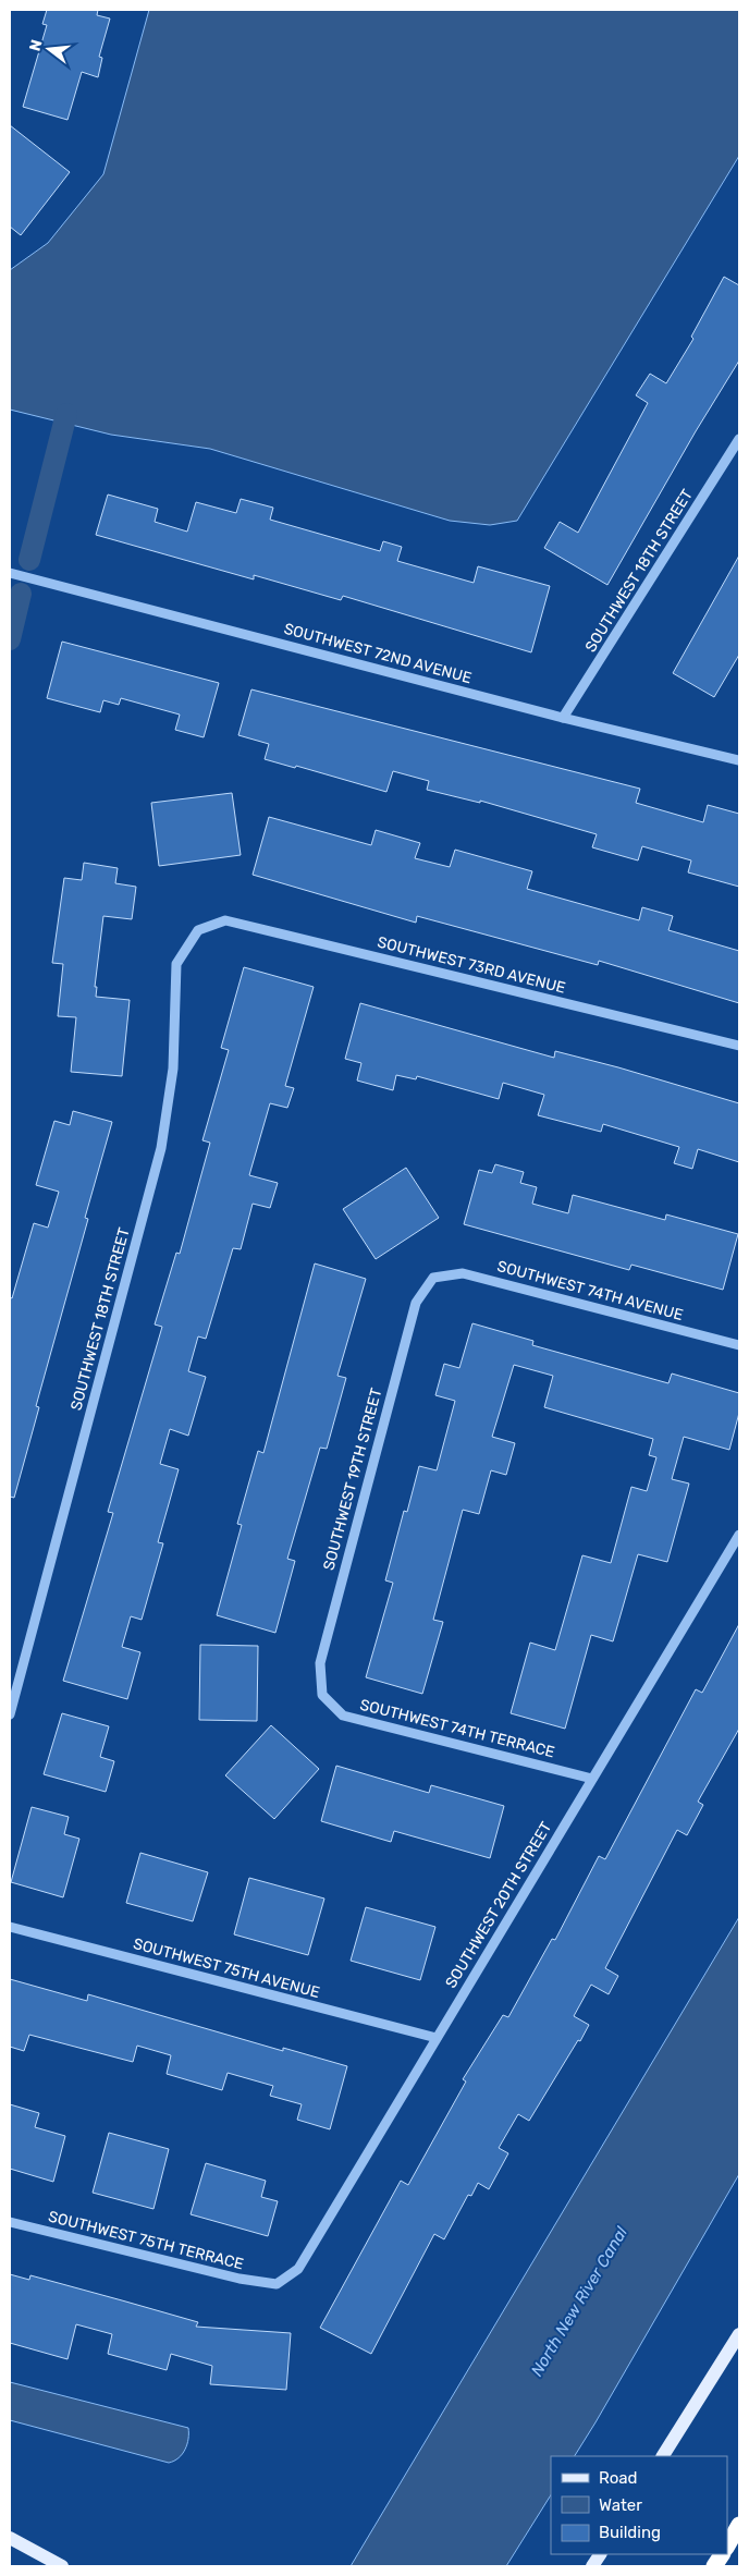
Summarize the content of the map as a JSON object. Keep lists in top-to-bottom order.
{
  "streets": {
    "street": [
      "SOUTHWEST 18TH STREET",
      "SOUTHWEST 72ND AVENUE",
      "SOUTHWEST 73RD AVENUE",
      "SOUTHWEST 74TH AVENUE",
      "SOUTHWEST 19TH STREET",
      "SOUTHWEST 74TH TERRACE",
      "SOUTHWEST 20TH STREET",
      "SOUTHWEST 75TH AVENUE",
      "SOUTHWEST 75TH TERRACE"
    ]
  },
  "crossings": [
    ["SOUTHWEST 18TH STREET", "SOUTHWEST 72ND AVENUE"],
    ["SOUTHWEST 18TH STREET", "SOUTHWEST 73RD AVENUE"],
    ["SOUTHWEST 74TH AVENUE", "SOUTHWEST 19TH STREET"],
    ["SOUTHWEST 19TH STREET", "SOUTHWEST 74TH TERRACE"],
    ["SOUTHWEST 74TH TERRACE", "SOUTHWEST 20TH STREET"],
    ["SOUTHWEST 20TH STREET", "SOUTHWEST 75TH AVENUE"],
    ["SOUTHWEST 20TH STREET", "SOUTHWEST 75TH TERRACE"]
  ],
  "water": ["North New River Canal"],
  "legend": ["Road", "Water", "Building"],
  "north": "left"
}
